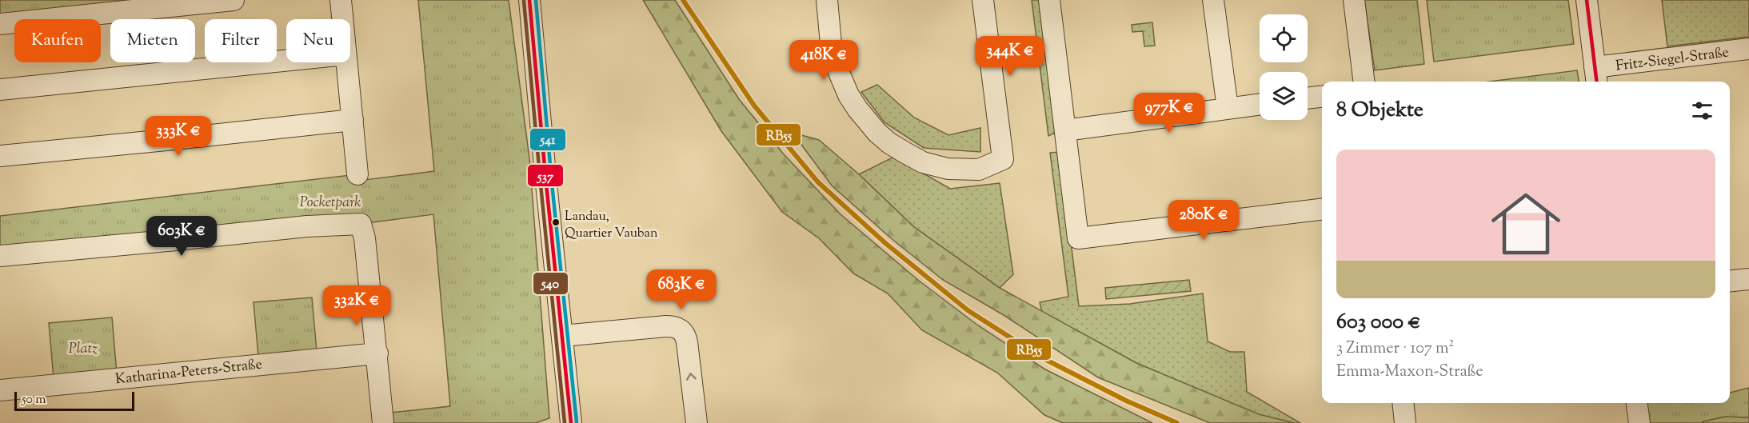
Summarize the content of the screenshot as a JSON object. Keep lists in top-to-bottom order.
{
  "streets": {
    "street": ["Fritz-Siegel-Straße", "Katharina-Peters-Straße"]
  },
  "parks": ["Pocketpark", "Platz"],
  "places": ["Landau, Quartier Vauban"],
  "lines": [
    "transit line RB55",
    "transit line 537",
    "transit line 541",
    "transit line 540"
  ],
  "scale_bar": "50 m",
  "page": {
    "chip": [
      "Kaufen",
      "Mieten",
      "Filter",
      "Neu"
    ],
    "price": [
      "344K €",
      "418K €",
      "977K €",
      "333K €",
      "280K €",
      "603K €",
      "683K €",
      "332K €"
    ],
    "heading": "8 Objekte",
    "list": [
      {
        "name": "603 000 €",
        "note": "3 Zimmer · 107 m² · Emma-Maxon-Straße"
      }
    ],
    "scale": "50 m"
  }
}
